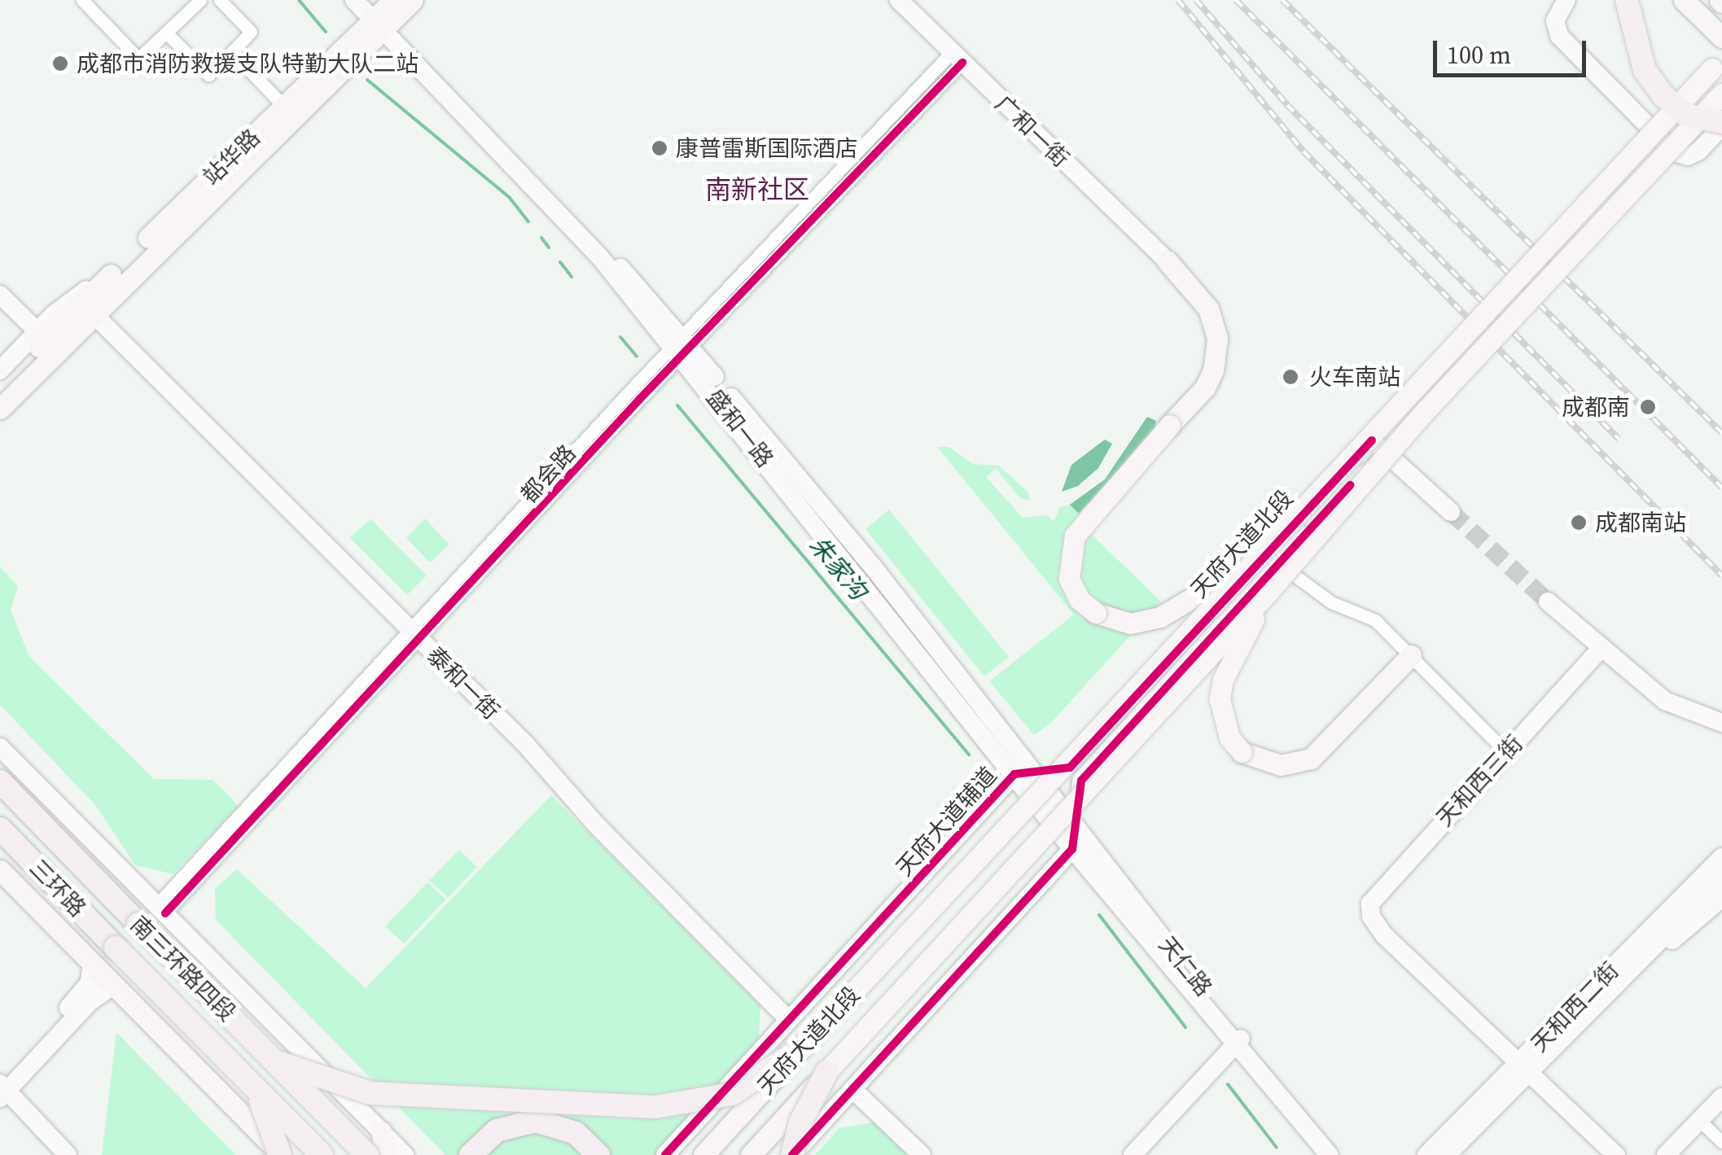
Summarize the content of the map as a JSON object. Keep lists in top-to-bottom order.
{
  "streets": {
    "highway": ["三环路", "南三环路四段"],
    "main road": ["站华路", "天府大道北段"],
    "street": [
      "广和一街",
      "盛和一路",
      "都会路",
      "泰和一街",
      "天和西三街",
      "天府大道辅道",
      "天仁路",
      "天和西二街"
    ]
  },
  "crossings": [
    ["广和一街", "都会路"],
    ["站华路", "盛和一路"],
    ["站华路", "泰和一街"],
    ["盛和一路", "都会路"],
    ["盛和一路", "天府大道辅道"],
    ["盛和一路", "天仁路"],
    ["都会路", "泰和一街"],
    ["泰和一街", "天府大道辅道"],
    ["天和西三街", "天和西二街"],
    ["天府大道辅道", "天仁路"],
    ["三环路", "南三环路四段"]
  ],
  "districts": ["南新社区"],
  "water": ["朱家沟"],
  "places": [
    "成都市消防救援支队特勤大队二站",
    "康普雷斯国际酒店",
    "火车南站",
    "成都南",
    "成都南站"
  ],
  "scale_bar": "100 m"
}
